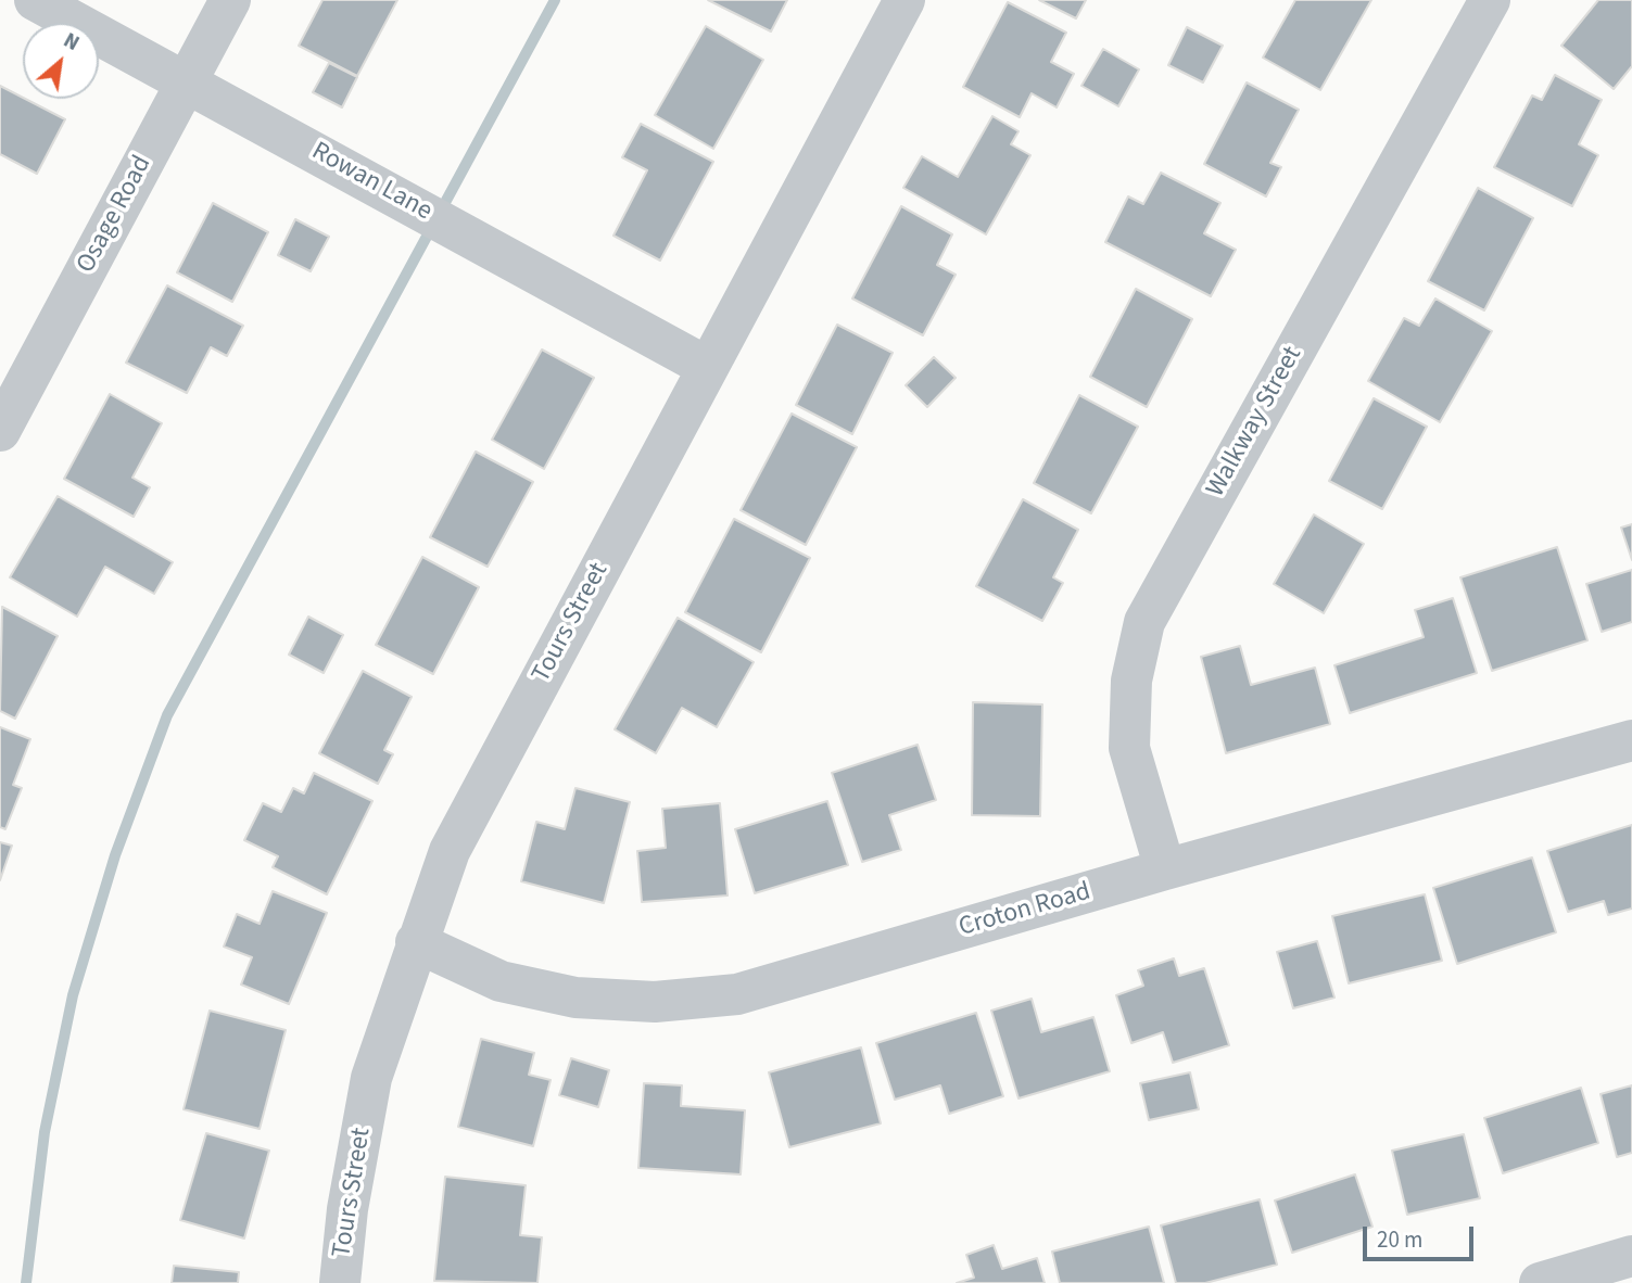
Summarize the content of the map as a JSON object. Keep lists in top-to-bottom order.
{
  "streets": {
    "street": [
      "Rowan Lane",
      "Osage Road",
      "Walkway Street",
      "Tours Street",
      "Croton Road"
    ]
  },
  "crossings": [
    ["Rowan Lane", "Osage Road"],
    ["Rowan Lane", "Tours Street"],
    ["Walkway Street", "Croton Road"],
    ["Tours Street", "Croton Road"]
  ],
  "scale_bar": "20 m",
  "north": "top right"
}
